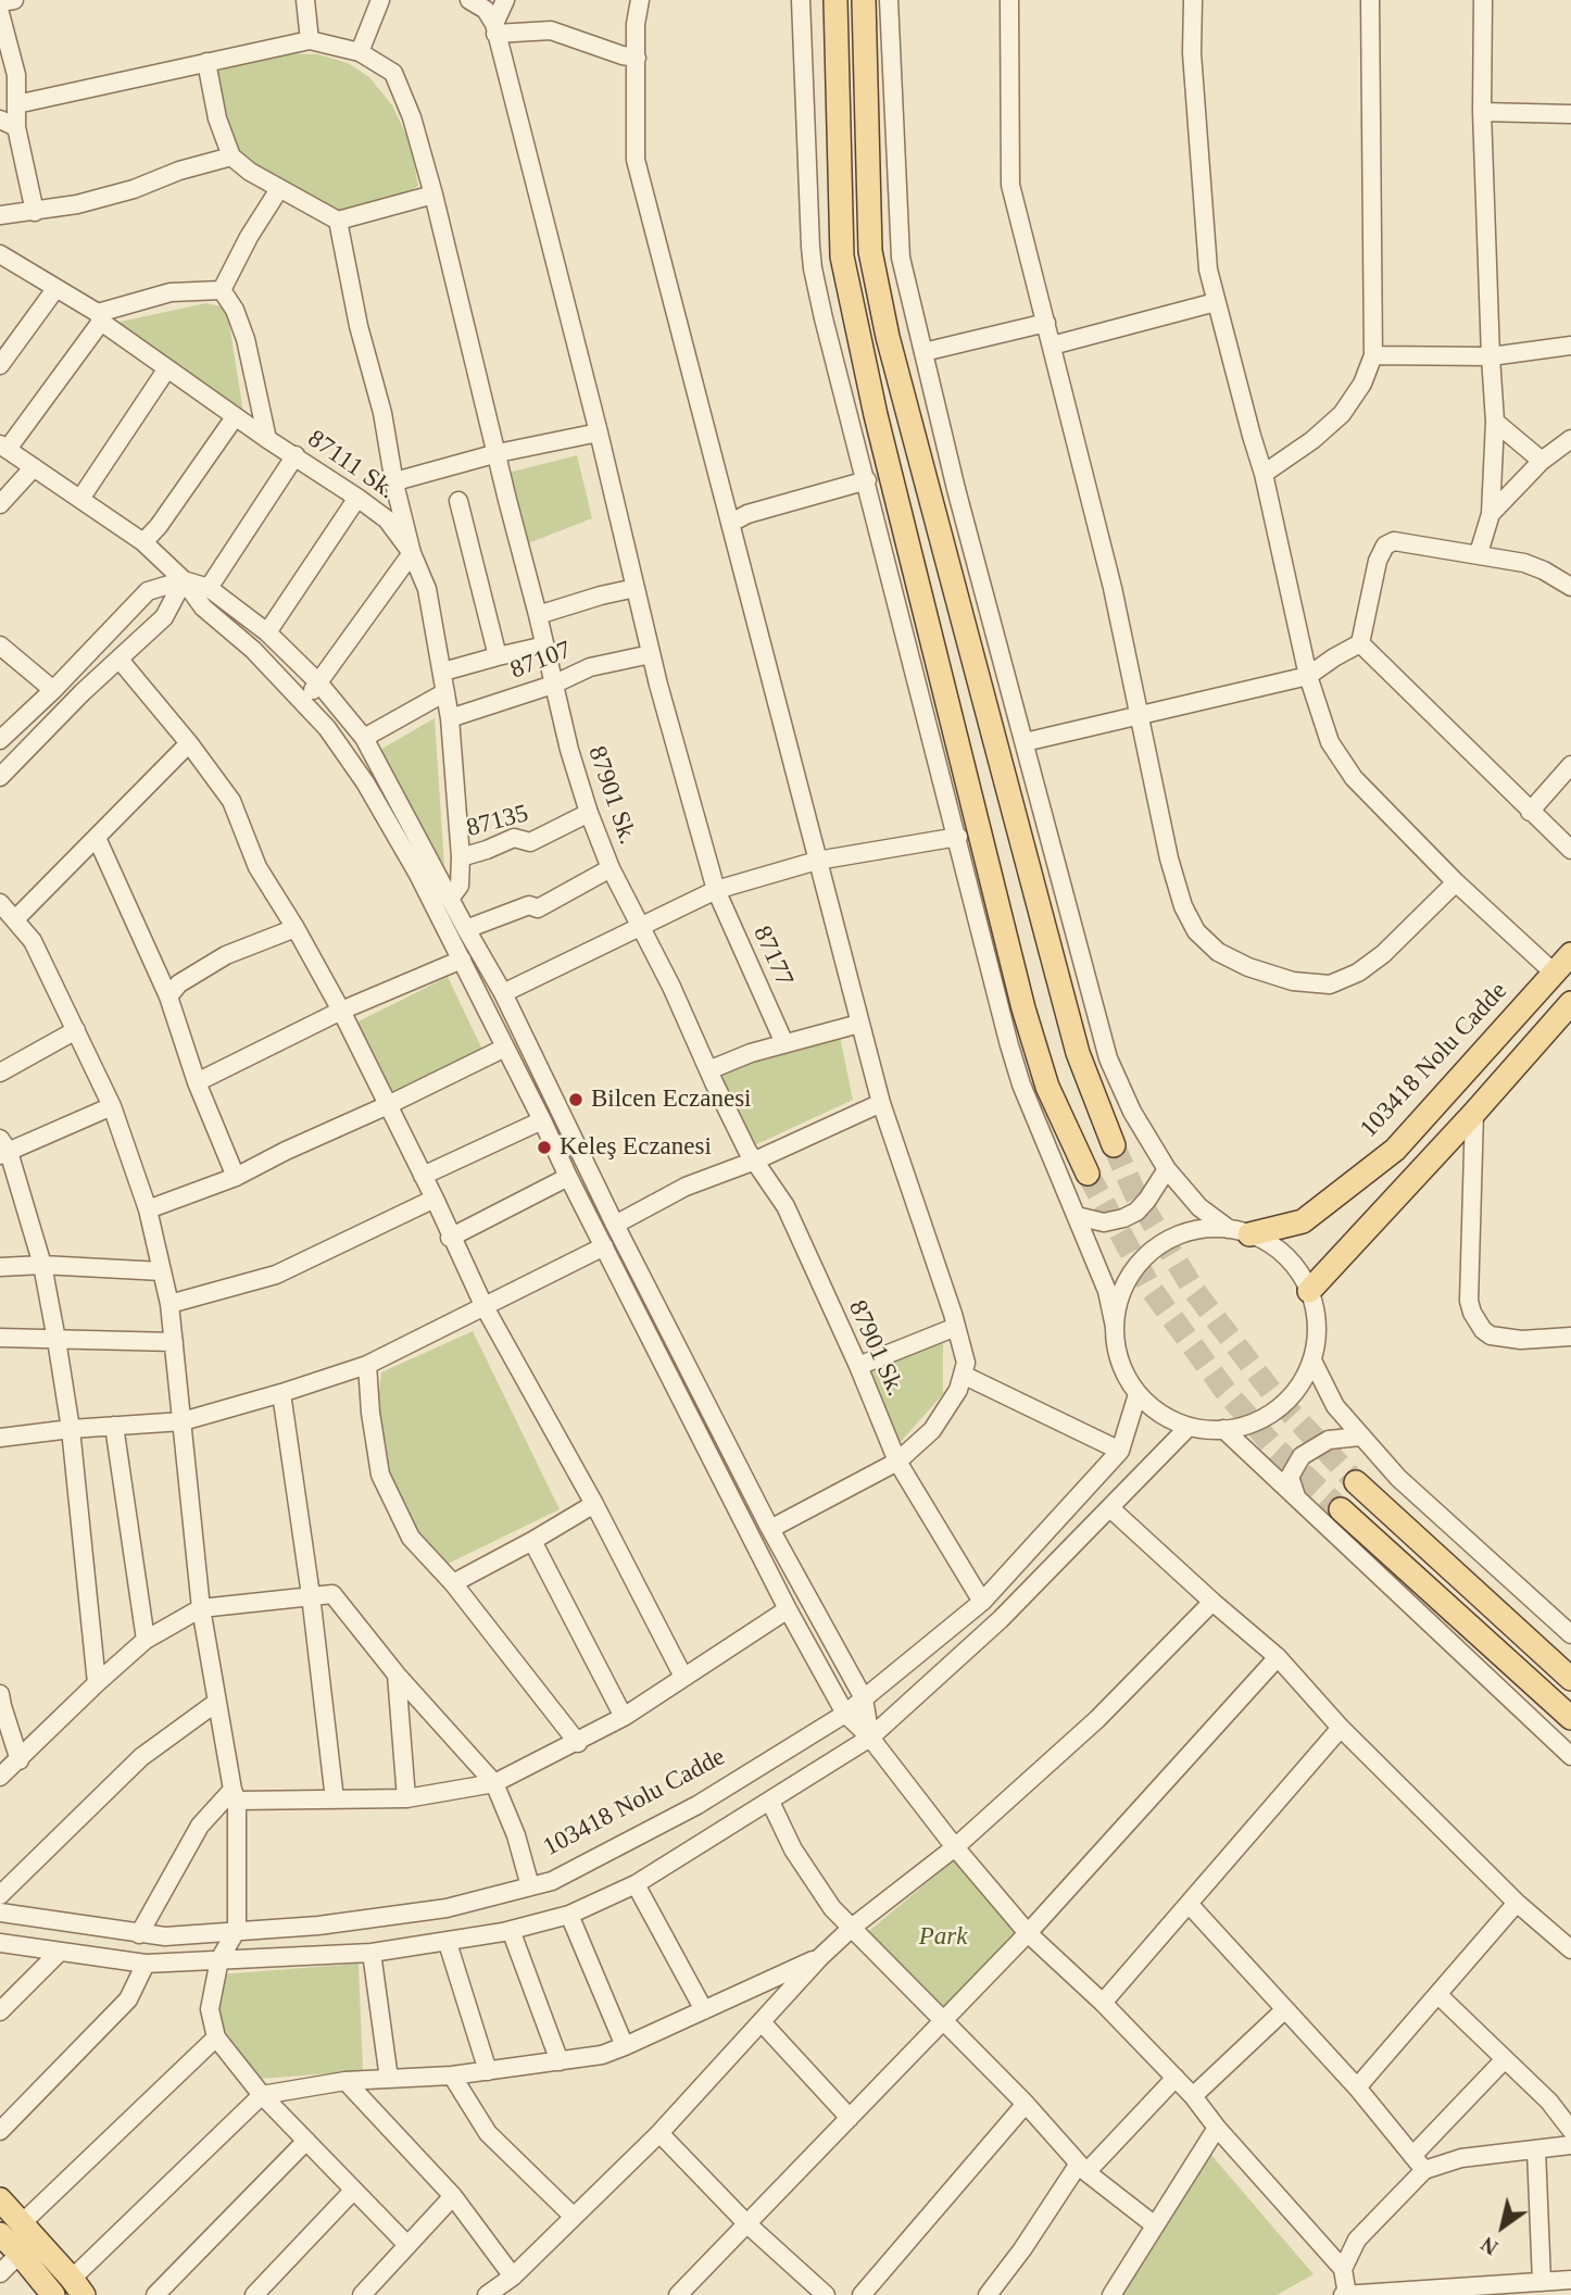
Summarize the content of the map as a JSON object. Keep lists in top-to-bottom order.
{
  "streets": {
    "main road": ["103418 Nolu Cadde"],
    "street": [
      "87111 Sk.",
      "87107",
      "87901 Sk.",
      "87135",
      "87177"
    ]
  },
  "crossings": [
    ["87111 Sk.", "87107"],
    ["87111 Sk.", "87135"],
    ["87107", "87901 Sk."],
    ["87107", "87177"],
    ["87901 Sk.", "87135"],
    ["87901 Sk.", "103418 Nolu Cadde"]
  ],
  "parks": ["Park"],
  "places": ["Bilcen Eczanesi", "Keleş Eczanesi"],
  "north": "bottom left"
}
